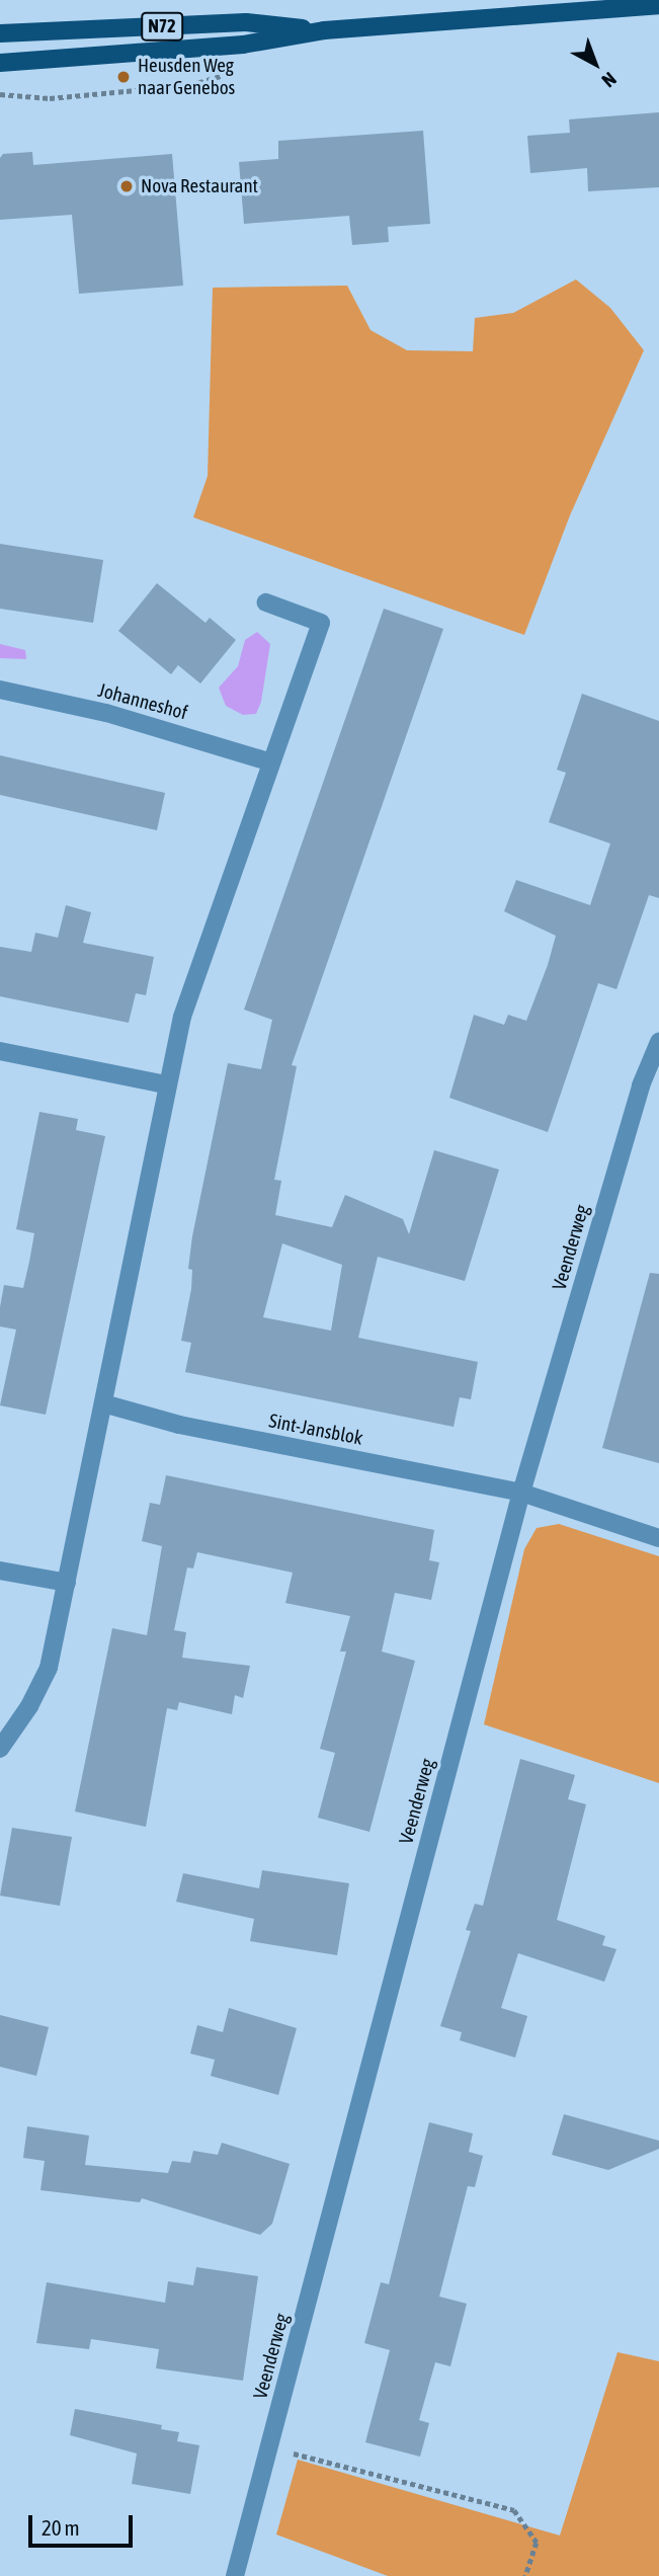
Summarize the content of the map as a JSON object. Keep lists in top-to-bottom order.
{
  "streets": {
    "main road": ["N72"],
    "street": ["Johanneshof", "Veenderweg", "Sint-Jansblok"]
  },
  "crossings": [
    ["Veenderweg", "Sint-Jansblok"]
  ],
  "places": ["Heusden Weg naar Genebos", "Nova Restaurant"],
  "scale_bar": "20 m",
  "north": "bottom right"
}
